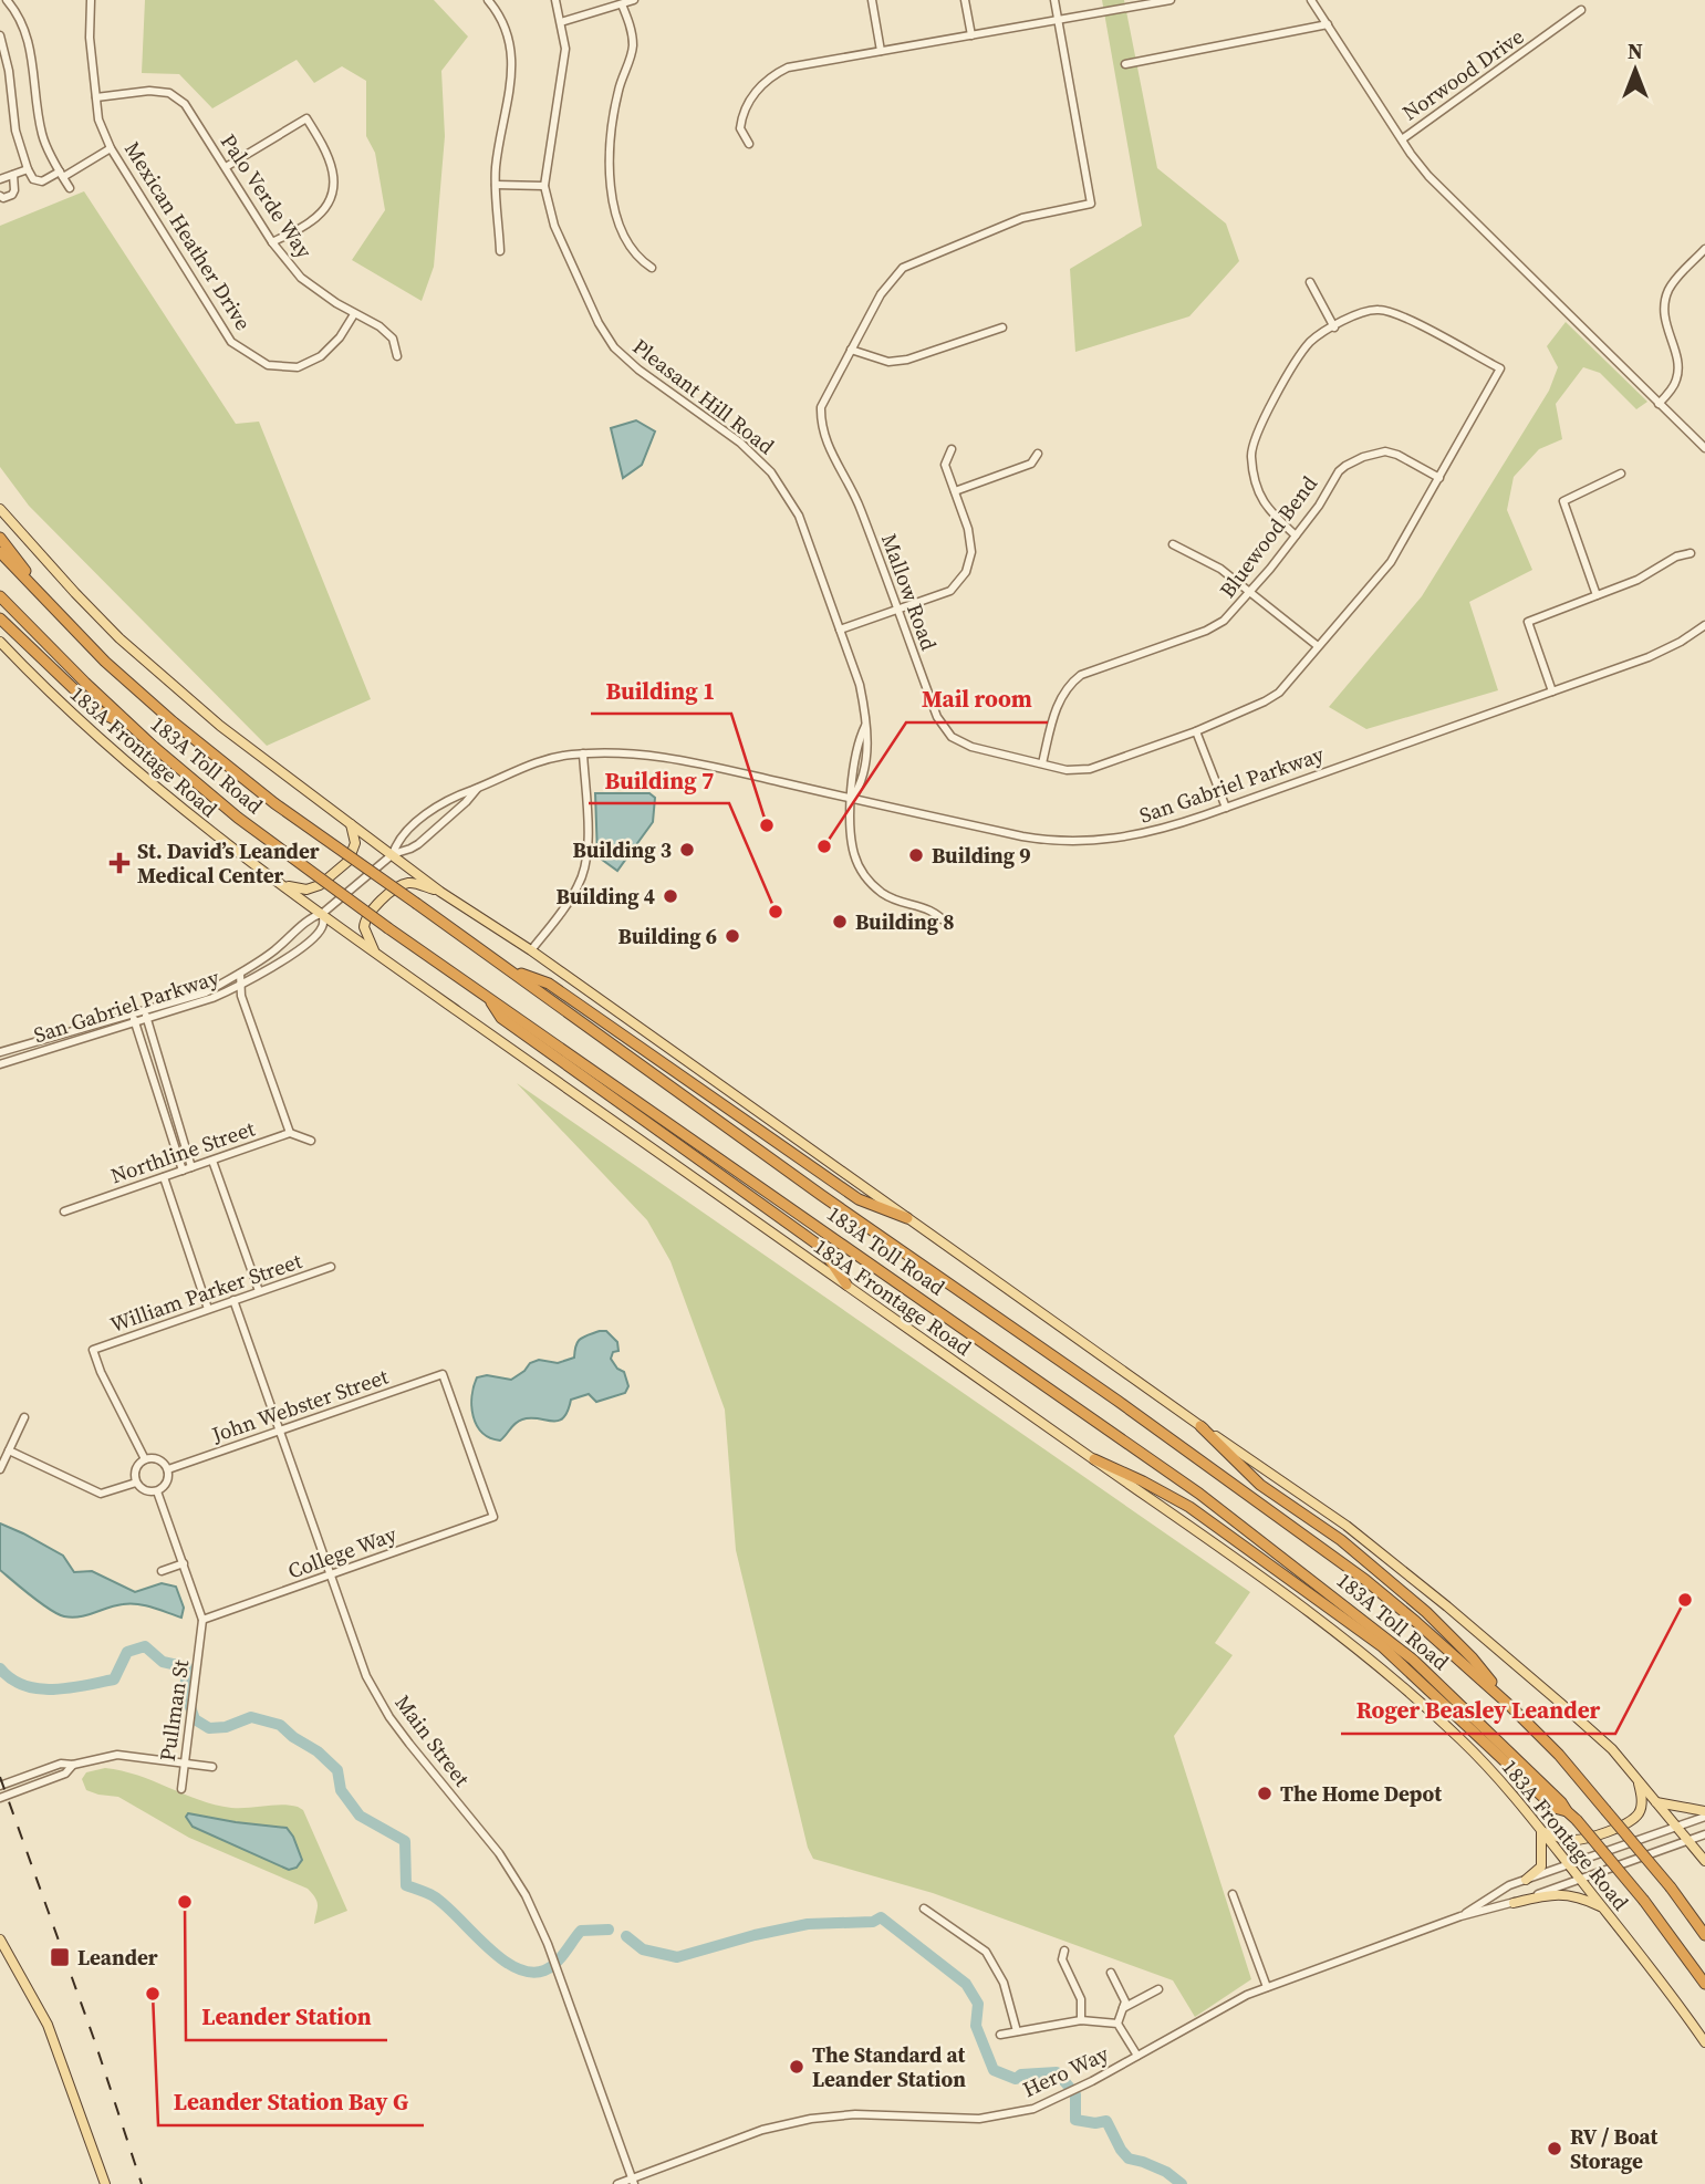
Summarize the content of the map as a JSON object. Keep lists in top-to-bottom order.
{
  "streets": {
    "highway": ["183A Toll Road"],
    "main road": ["183A Frontage Road"],
    "street": [
      "Norwood Drive",
      "Palo Verde Way",
      "Mexican Heather Drive",
      "Pleasant Hill Road",
      "Bluewood Bend",
      "Mallow Road",
      "San Gabriel Parkway",
      "Northline Street",
      "William Parker Street",
      "John Webster Street",
      "College Way",
      "Pullman St",
      "Main Street",
      "Hero Way"
    ]
  },
  "crossings": [
    ["Palo Verde Way", "Mexican Heather Drive"],
    ["Pleasant Hill Road", "San Gabriel Parkway"],
    ["Bluewood Bend", "Mallow Road"],
    ["183A Frontage Road", "San Gabriel Parkway"],
    ["183A Frontage Road", "Hero Way"],
    ["William Parker Street", "John Webster Street"],
    ["William Parker Street", "Pullman St"],
    ["William Parker Street", "Main Street"],
    ["John Webster Street", "College Way"],
    ["John Webster Street", "Pullman St"],
    ["John Webster Street", "Main Street"],
    ["College Way", "Pullman St"],
    ["College Way", "Main Street"],
    ["Main Street", "Hero Way"]
  ],
  "places": {
    "other": [
      "Building 1",
      "Mail room",
      "Building 3",
      "Building 9",
      "Building 4",
      "Building 7",
      "Building 8",
      "Building 6",
      "Roger Beasley Leander",
      "The Home Depot",
      "Leander Station",
      "Leander Station Bay G",
      "The Standard at Leander Station",
      "RV / Boat Storage"
    ],
    "health": ["St. David’s Leander Medical Center"],
    "transit": ["Leander"]
  },
  "north": "top"
}
